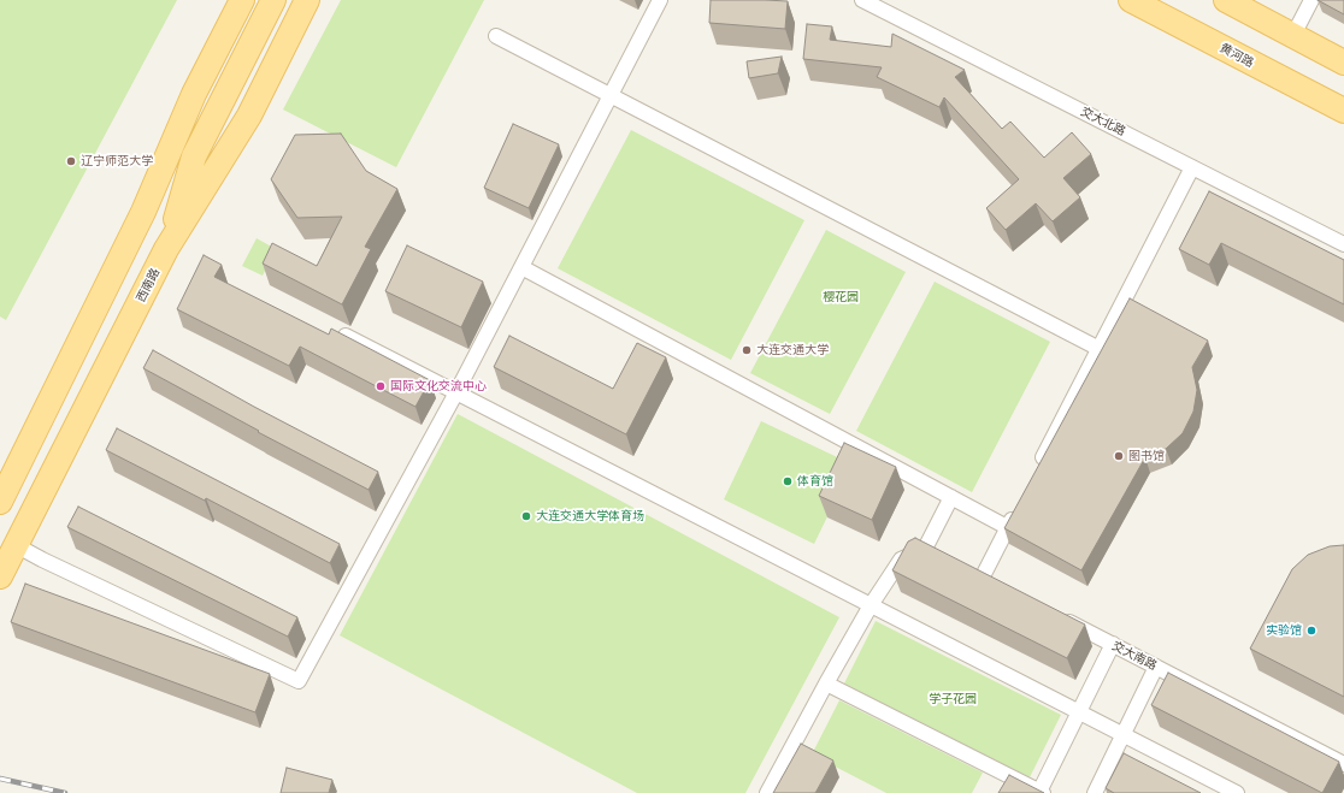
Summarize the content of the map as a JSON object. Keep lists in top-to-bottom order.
{
  "streets": {
    "main road": ["黄河路", "西南路"],
    "street": ["交大北路", "交大南路"]
  },
  "parks": ["樱花园", "学子花园"],
  "places": [
    "辽宁师范大学",
    "大连交通大学",
    "国际文化交流中心",
    "图书馆",
    "体育馆",
    "大连交通大学体育场",
    "实验馆"
  ]
}
